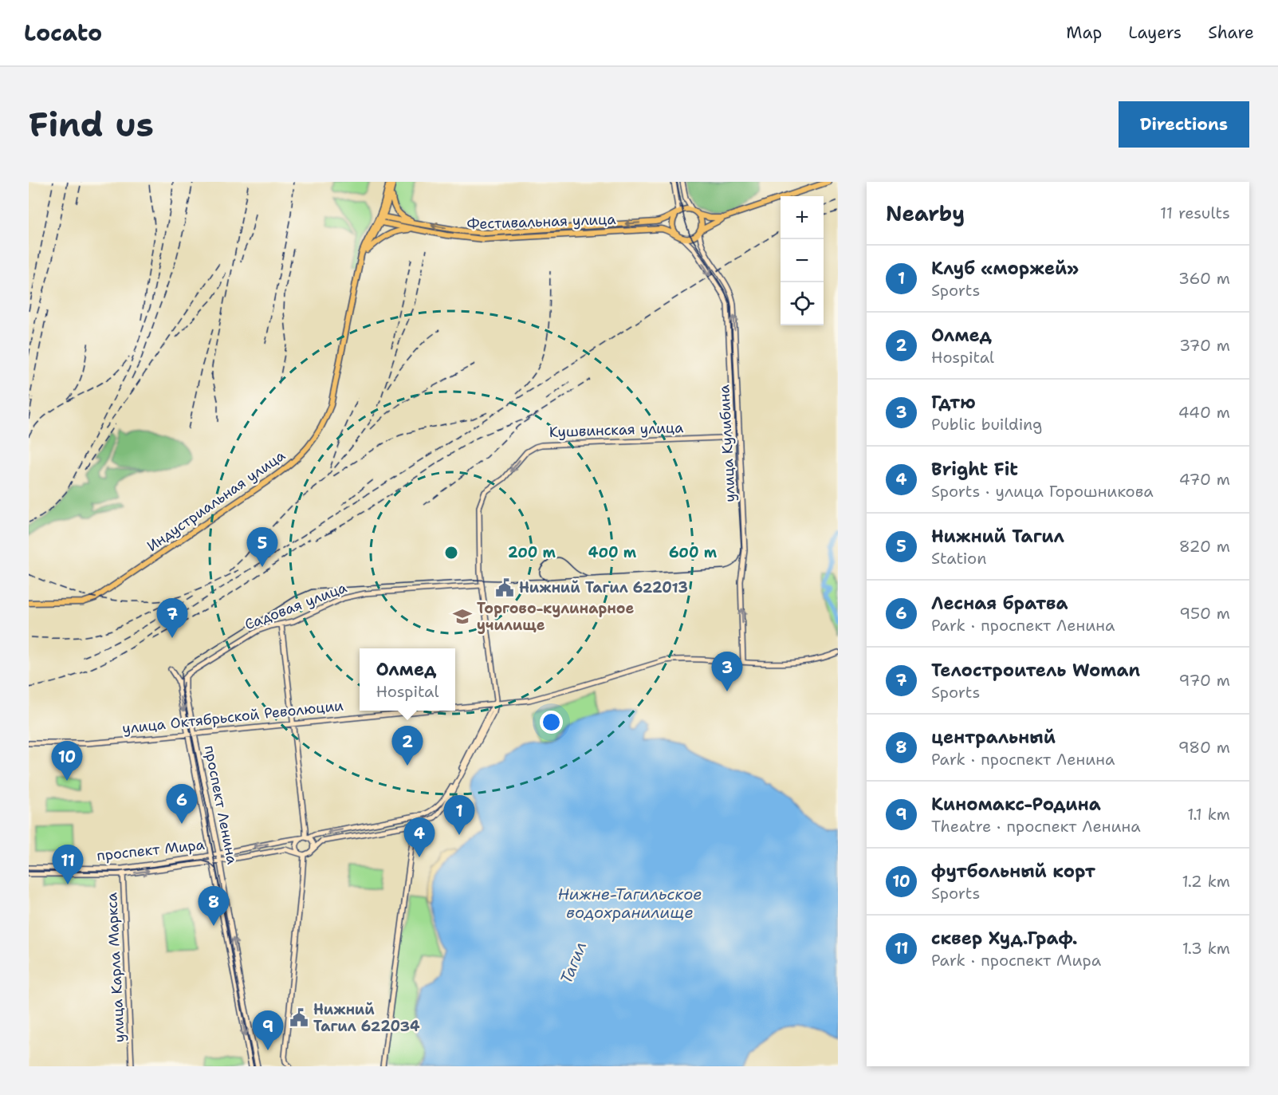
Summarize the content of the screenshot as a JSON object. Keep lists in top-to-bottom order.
{
  "streets": {
    "main road": [
      "Фестивальная улица",
      "Кушвинская улица",
      "улица Кулибина",
      "Индустриальная улица",
      "Садовая улица",
      "улица Октябрьской Революции",
      "проспект Ленина",
      "проспект Мира",
      "улица Карла Маркса"
    ]
  },
  "crossings": [
    ["Фестивальная улица", "улица Кулибина"],
    ["Фестивальная улица", "Индустриальная улица"],
    ["Кушвинская улица", "улица Кулибина"],
    ["Кушвинская улица", "Садовая улица"],
    ["улица Кулибина", "улица Октябрьской Революции"],
    ["Садовая улица", "проспект Ленина"],
    ["улица Октябрьской Революции", "проспект Ленина"],
    ["улица Октябрьской Революции", "проспект Мира"],
    ["проспект Ленина", "проспект Мира"],
    ["проспект Мира", "улица Карла Маркса"]
  ],
  "one_way": ["Кушвинская улица"],
  "water": ["Нижне-Тагильское водохранилище", "Тагил"],
  "places": {
    "public building": ["Нижний Тагил 622013", "Нижний Тагил 622034"],
    "school or university": ["Торгово-кулинарное училище"]
  },
  "page": {
    "header": "Locato",
    "nav": ["Map", "Layers", "Share"],
    "buttons": "Directions",
    "title": "Find us",
    "heading": ["Nearby", "11 results"],
    "map_buttons": ["+", "−"],
    "list": [
      {
        "mark": "1",
        "name": "Клуб «моржей»",
        "note": "Sports",
        "value": "360 m"
      },
      {
        "mark": "2",
        "name": "Олмед",
        "note": "Hospital",
        "value": "370 m"
      },
      {
        "mark": "3",
        "name": "Гдтю",
        "note": "Public building",
        "value": "440 m"
      },
      {
        "mark": "4",
        "name": "Bright Fit",
        "note": "Sports · улица Горошникова",
        "value": "470 m"
      },
      {
        "mark": "5",
        "name": "Нижний Тагил",
        "note": "Station",
        "value": "820 m"
      },
      {
        "mark": "6",
        "name": "Лесная братва",
        "note": "Park · проспект Ленина",
        "value": "950 m"
      },
      {
        "mark": "7",
        "name": "Телостроитель Woman",
        "note": "Sports",
        "value": "970 m"
      },
      {
        "mark": "8",
        "name": "центральный",
        "note": "Park · проспект Ленина",
        "value": "980 m"
      },
      {
        "mark": "9",
        "name": "Киномакс-Родина",
        "note": "Theatre · проспект Ленина",
        "value": "1.1 km"
      },
      {
        "mark": "10",
        "name": "футбольный корт",
        "note": "Sports",
        "value": "1.2 km"
      },
      {
        "mark": "11",
        "name": "сквер Худ.Граф.",
        "note": "Park · проспект Мира",
        "value": "1.3 km"
      }
    ],
    "pins": [
      "5",
      "7",
      "3",
      "2",
      "10",
      "6",
      "1",
      "4",
      "11",
      "8",
      "9"
    ],
    "popup": ["Олмед", "Hospital"]
  },
  "rings": ["200 m", "400 m", "600 m"]
}
